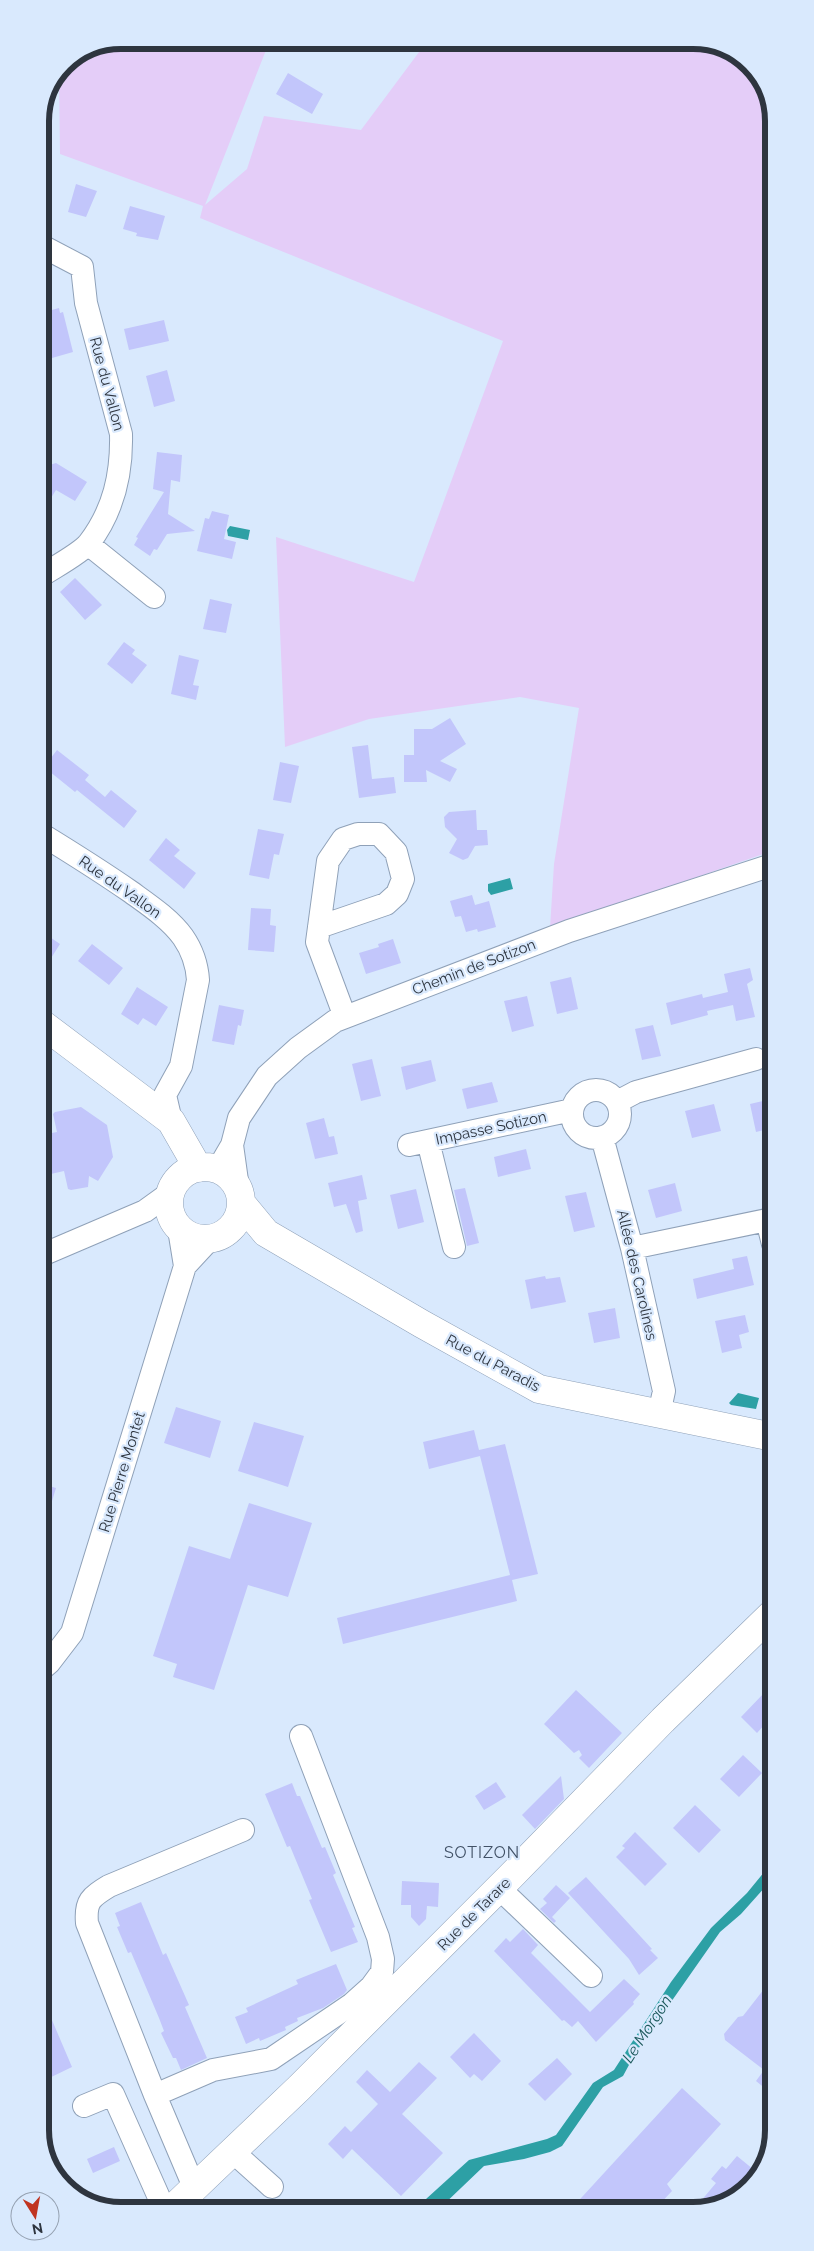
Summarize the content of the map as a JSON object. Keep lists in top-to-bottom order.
{
  "streets": {
    "main road": ["Rue du Paradis", "Rue de Tarare"],
    "street": [
      "Rue du Vallon",
      "Chemin de Sotizon",
      "Impasse Sotizon",
      "Allée des Carolines",
      "Rue Pierre Montet"
    ]
  },
  "crossings": [
    ["Rue du Vallon", "Rue du Paradis"],
    ["Chemin de Sotizon", "Rue du Paradis"],
    ["Chemin de Sotizon", "Rue Pierre Montet"],
    ["Impasse Sotizon", "Allée des Carolines"],
    ["Allée des Carolines", "Rue du Paradis"],
    ["Rue du Paradis", "Rue Pierre Montet"]
  ],
  "districts": ["SOTIZON"],
  "water": ["Le Morgon"],
  "north": "bottom"
}
